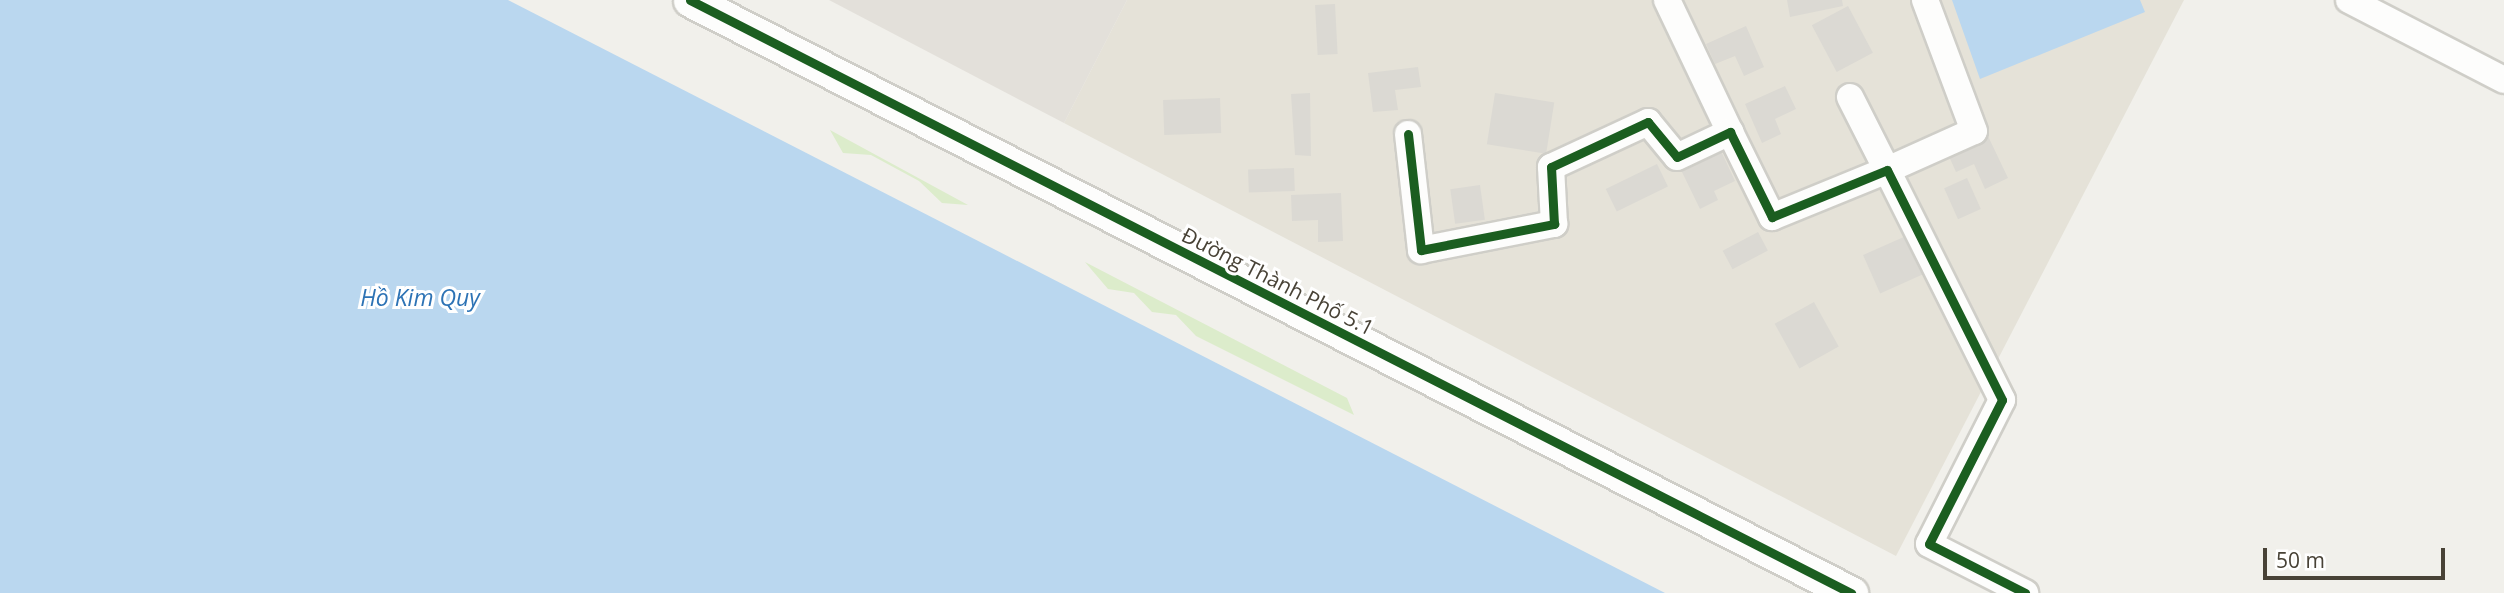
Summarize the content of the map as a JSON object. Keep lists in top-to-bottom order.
{
  "streets": {
    "street": ["Đường Thành Phố 5.1"]
  },
  "water": ["Hồ Kim Quy"],
  "scale_bar": "50 m"
}
